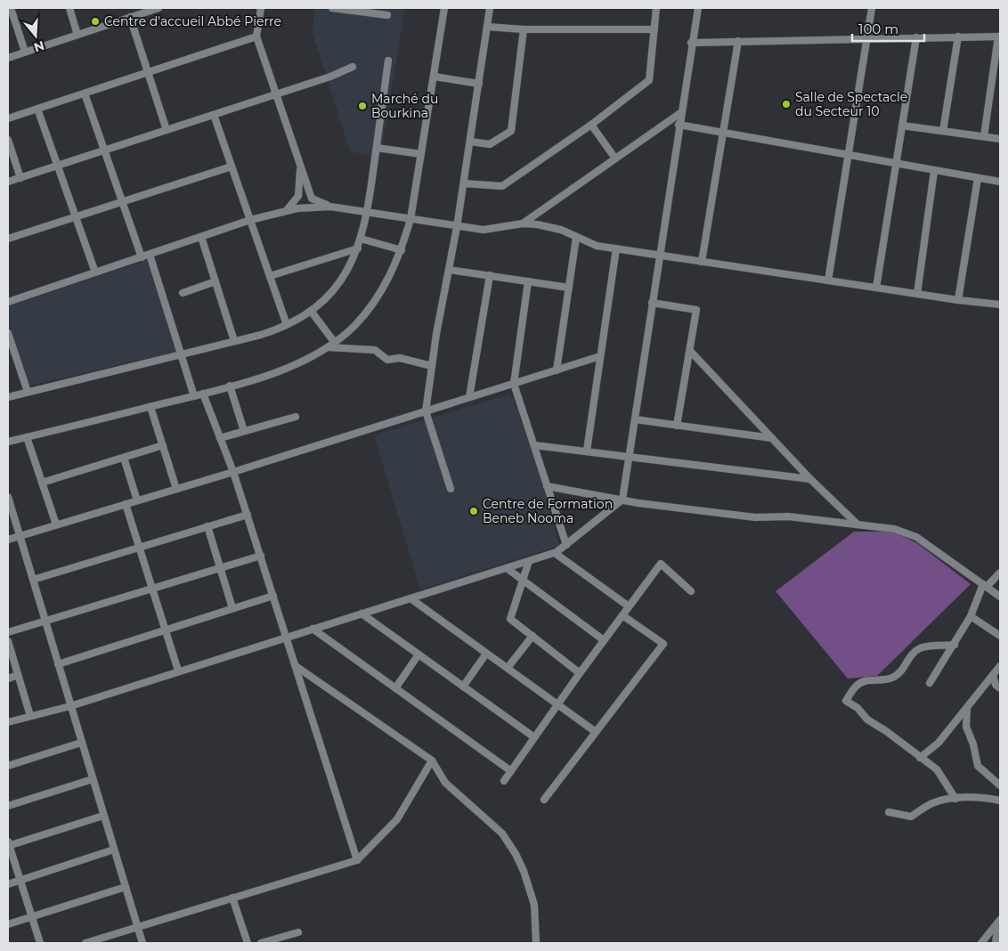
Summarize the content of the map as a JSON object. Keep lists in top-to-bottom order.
{
  "places": [
    "Centre d'accueil Abbé Pierre",
    "Salle de Spectacle du Secteur 10",
    "Marché du Bourkina",
    "Centre de Formation Beneb Nooma"
  ],
  "scale_bar": "100 m",
  "north": "bottom"
}
